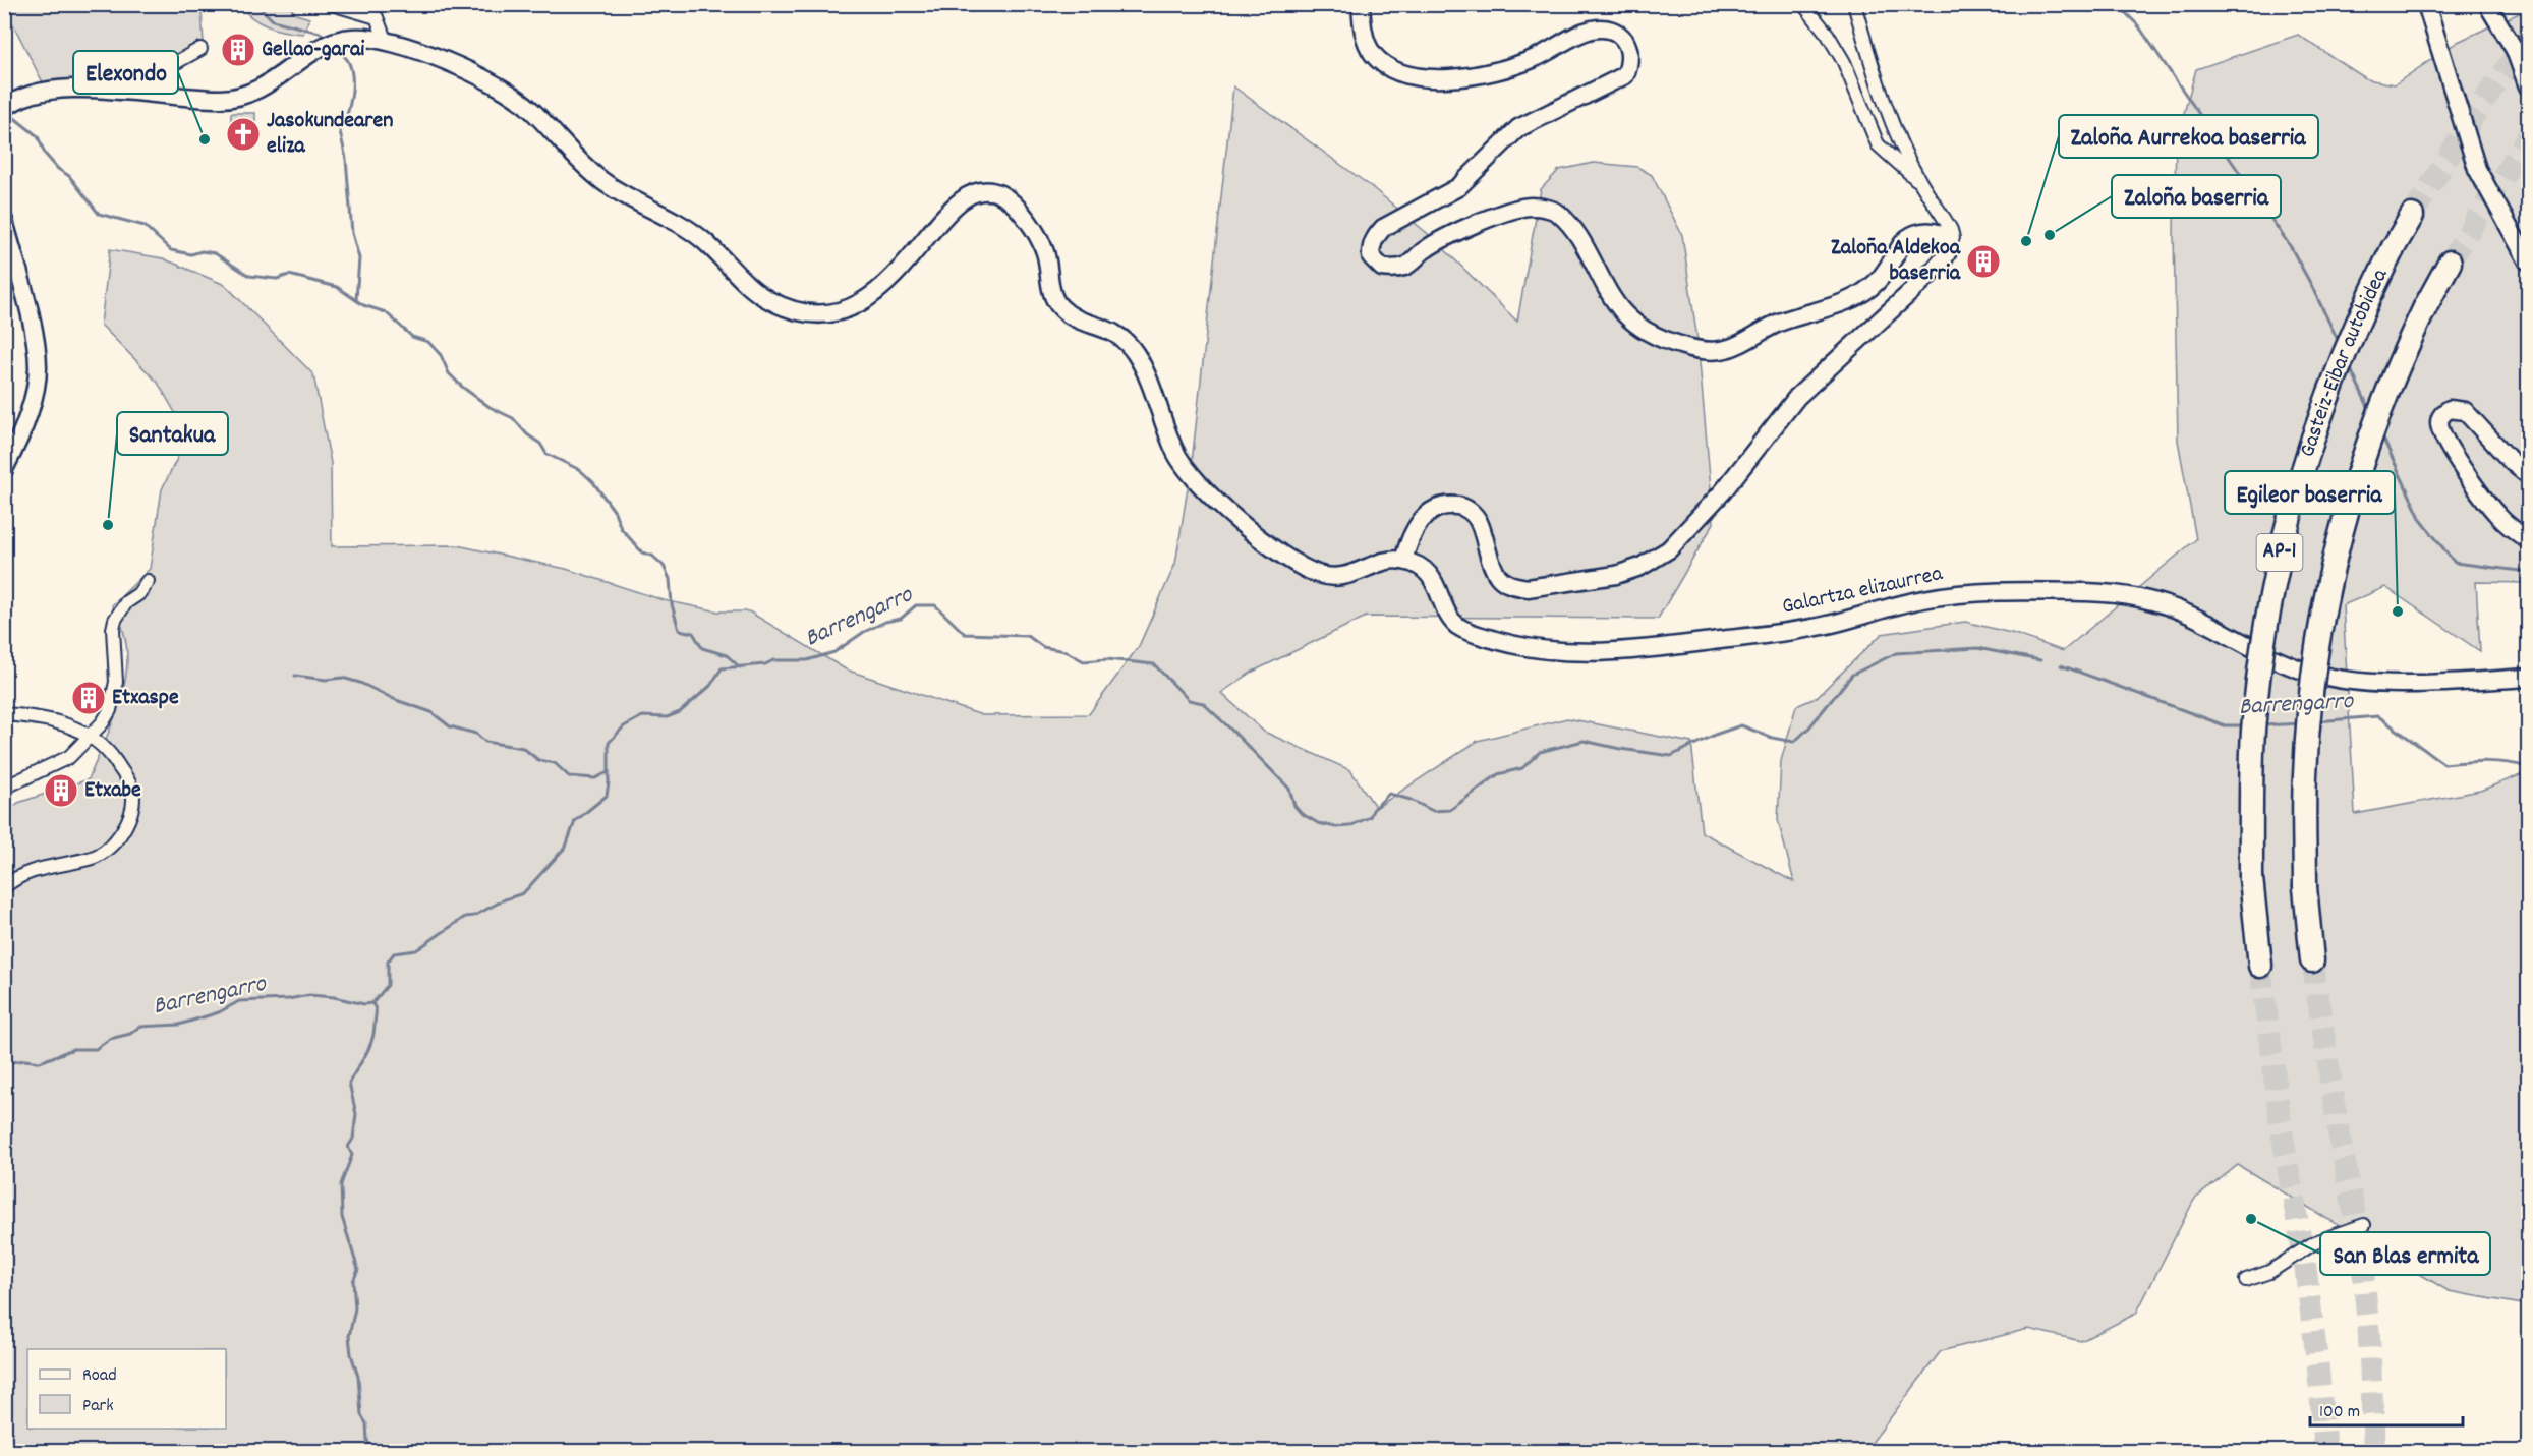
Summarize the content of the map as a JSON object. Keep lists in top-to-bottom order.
{
  "streets": {
    "highway": ["Gasteiz-Eibar autobidea", "AP-1"],
    "street": ["Galartza elizaurrea"]
  },
  "water": ["Barrengarro"],
  "places": {
    "building": [
      "Gellao-garai",
      "Zaloña Aldekoa baserria",
      "Etxaspe",
      "Etxabe"
    ],
    "church": ["Jasokundearen eliza"],
    "other": [
      "Elexondo",
      "Zaloña baserria",
      "Zaloña Aurrekoa baserria",
      "Santakua",
      "Egileor baserria",
      "San Blas ermita"
    ]
  },
  "legend": ["Road", "Park"],
  "scale_bar": "100 m"
}
